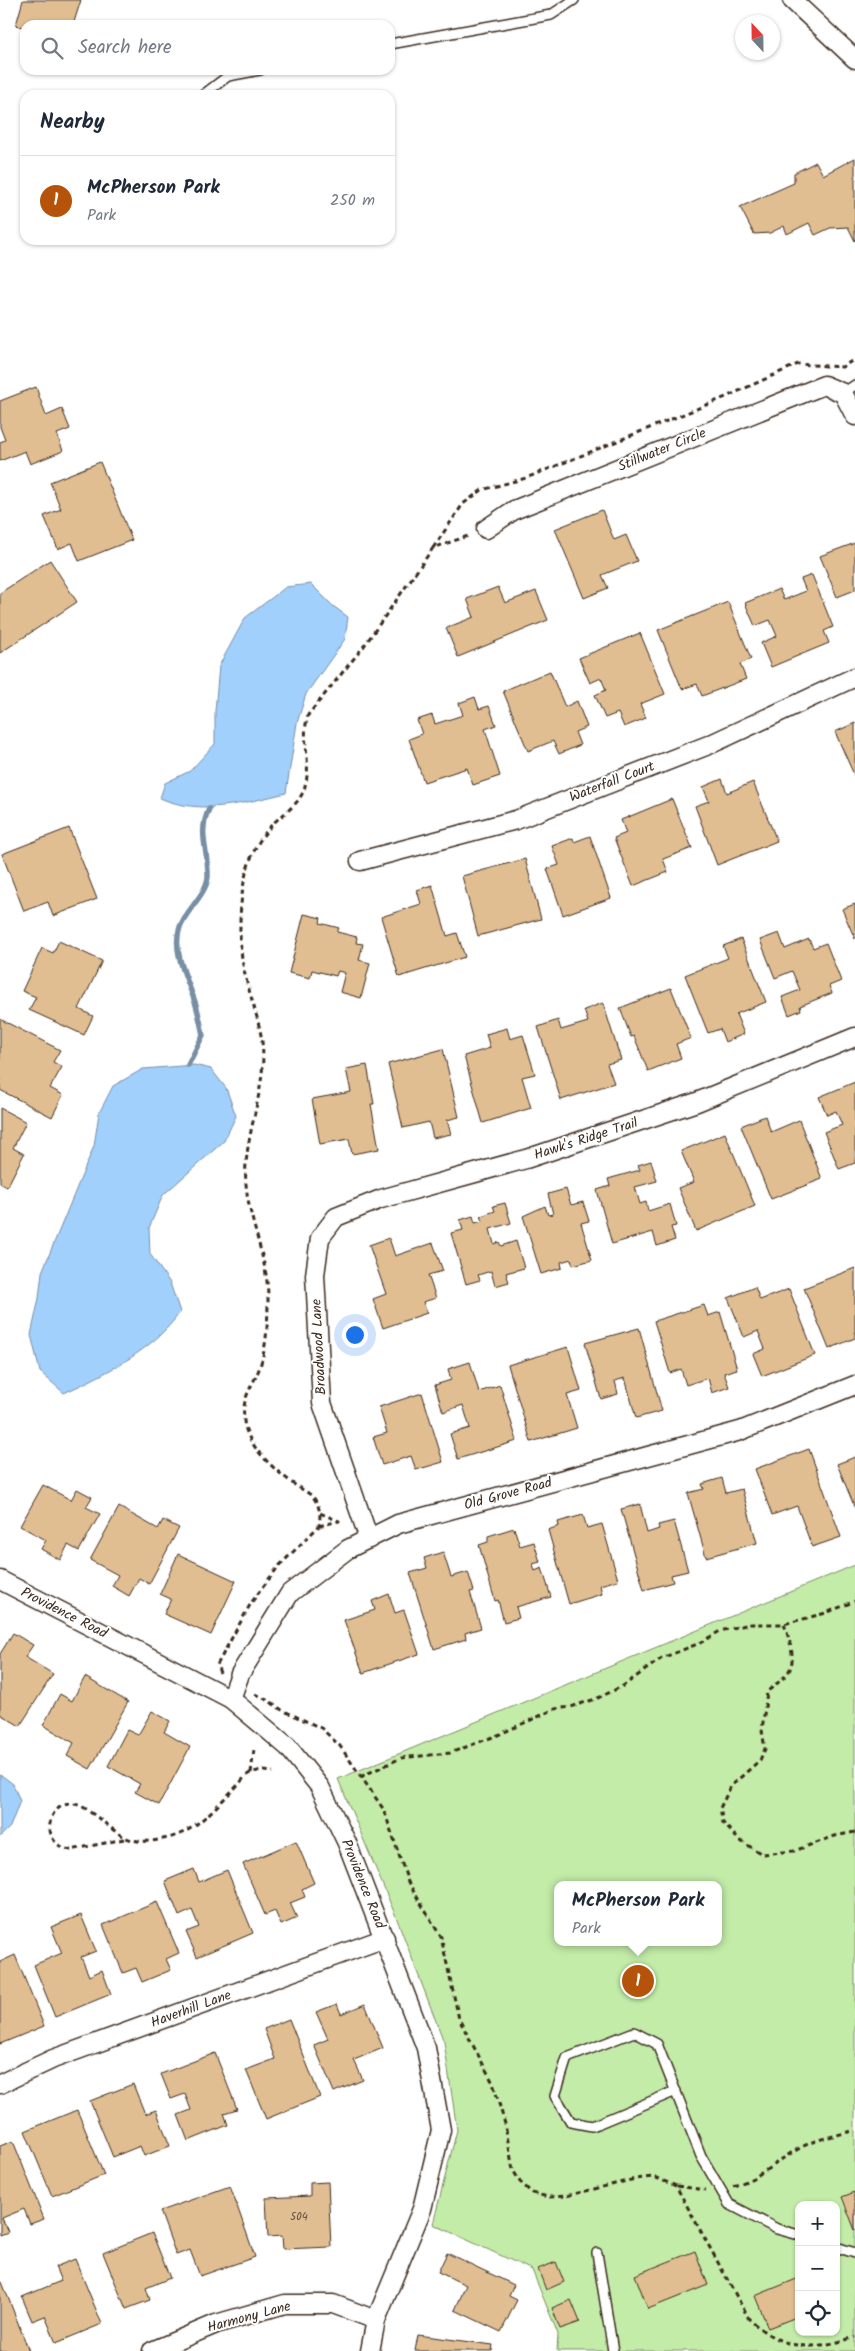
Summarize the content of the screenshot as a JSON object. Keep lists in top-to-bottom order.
{
  "streets": {
    "street": [
      "Stillwater Circle",
      "Waterfall Court",
      "Hawk's Ridge Trail",
      "Broadwood Lane",
      "Old Grove Road",
      "Providence Road",
      "Haverhill Lane",
      "Harmony Lane"
    ]
  },
  "crossings": [
    ["Hawk's Ridge Trail", "Broadwood Lane"],
    ["Broadwood Lane", "Old Grove Road"],
    ["Old Grove Road", "Providence Road"],
    ["Providence Road", "Haverhill Lane"],
    ["Providence Road", "Harmony Lane"]
  ],
  "house_numbers": ["504"],
  "north": "top",
  "page": {
    "search": "Search here",
    "heading": "Nearby",
    "list": [
      {
        "mark": "1",
        "name": "McPherson Park",
        "note": "Park",
        "value": "250 m"
      }
    ],
    "popup": ["McPherson Park", "Park"],
    "pins": "1",
    "map_buttons": ["+", "−"]
  }
}
